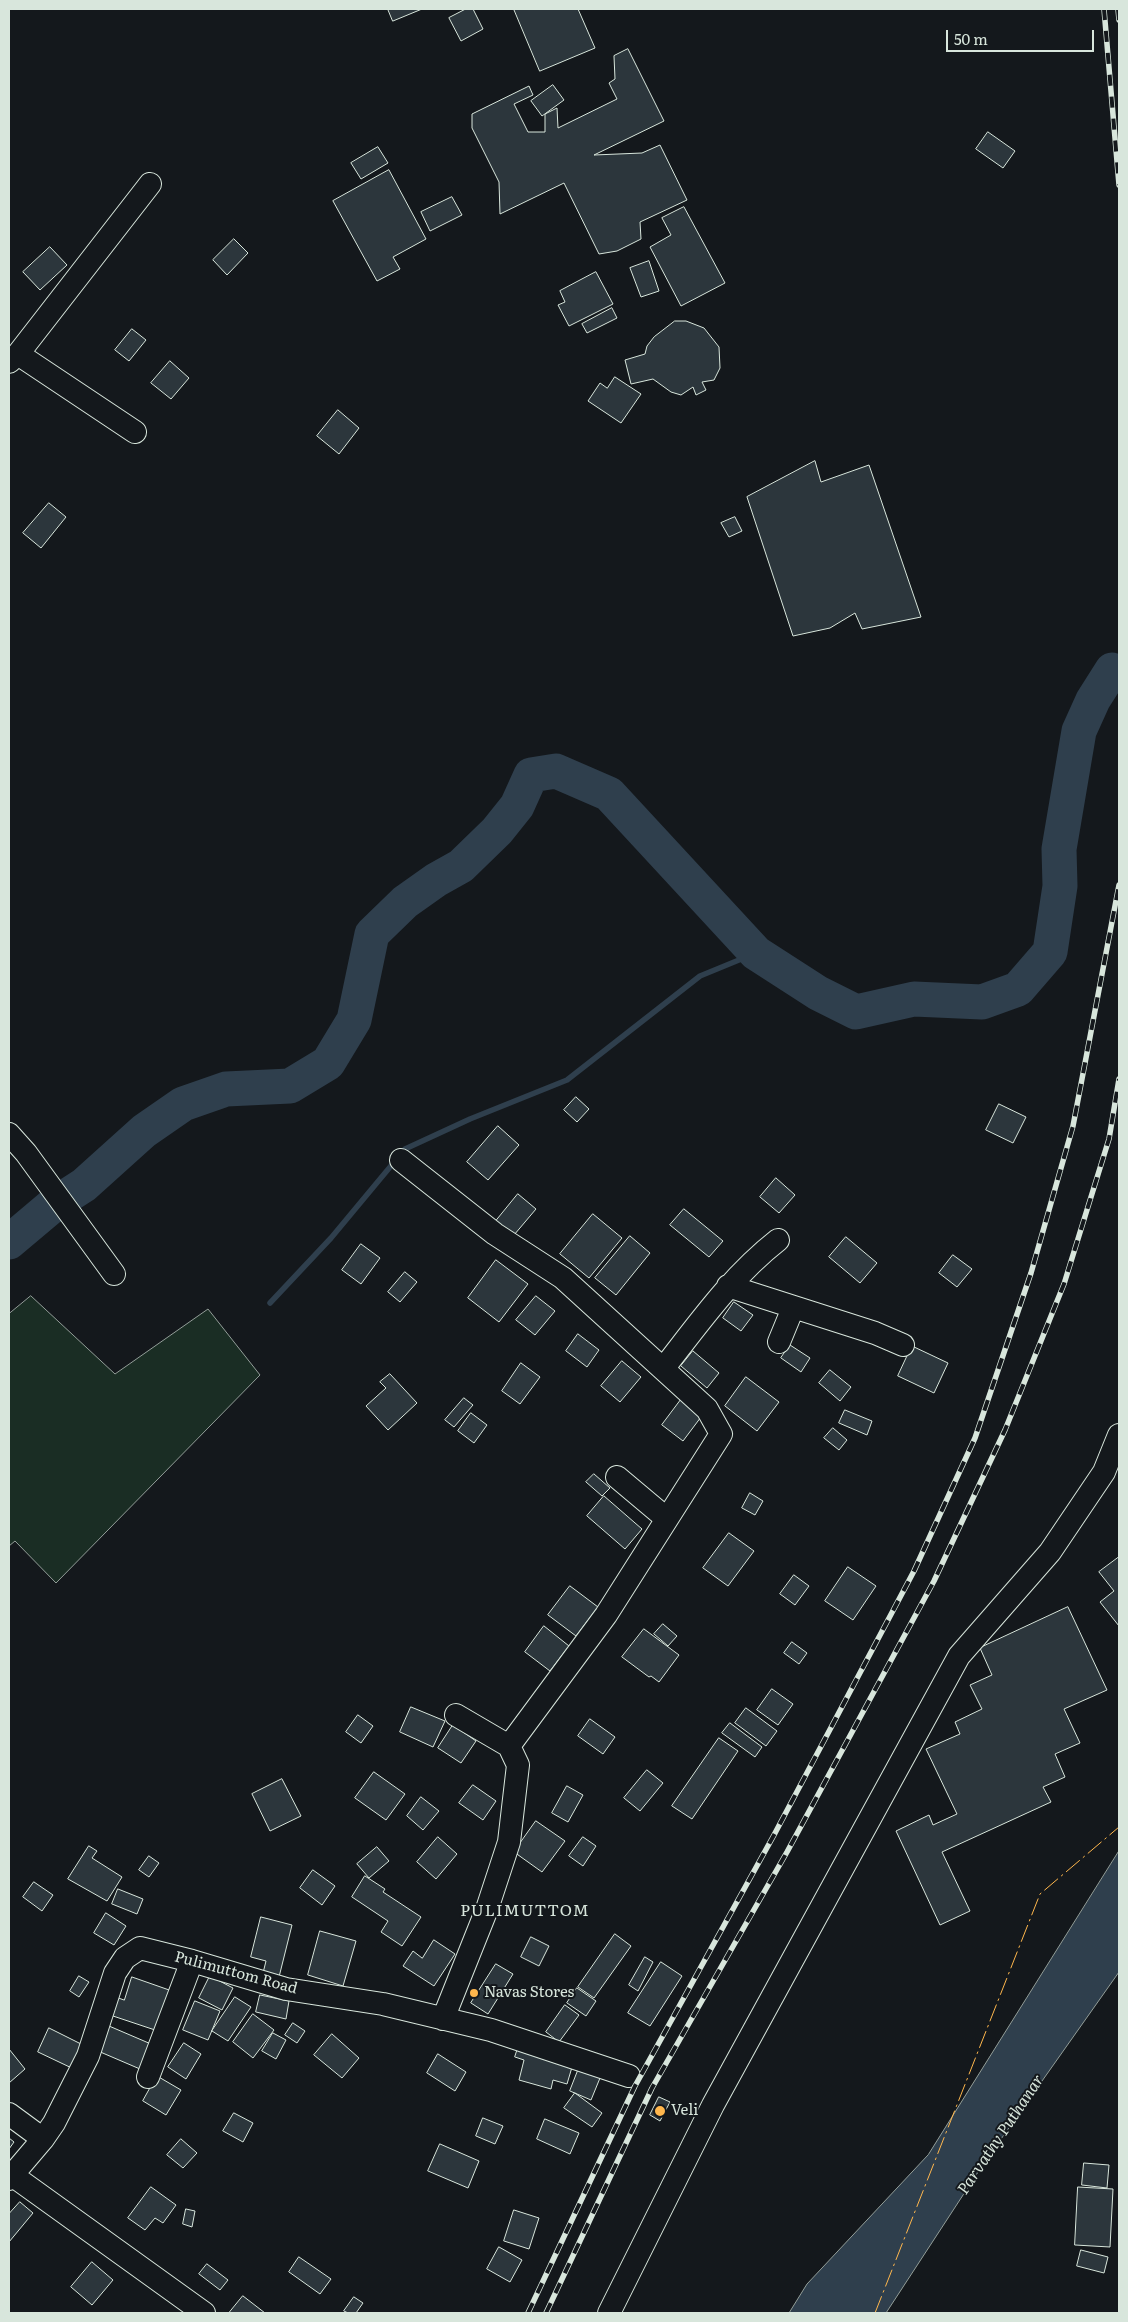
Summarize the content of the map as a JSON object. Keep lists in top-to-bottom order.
{
  "streets": {
    "street": ["Pulimuttom Road"]
  },
  "districts": ["PULIMUTTOM"],
  "water": ["Parvathy Puthanar"],
  "places": ["Navas Stores", "Veli"],
  "scale_bar": "50 m"
}
